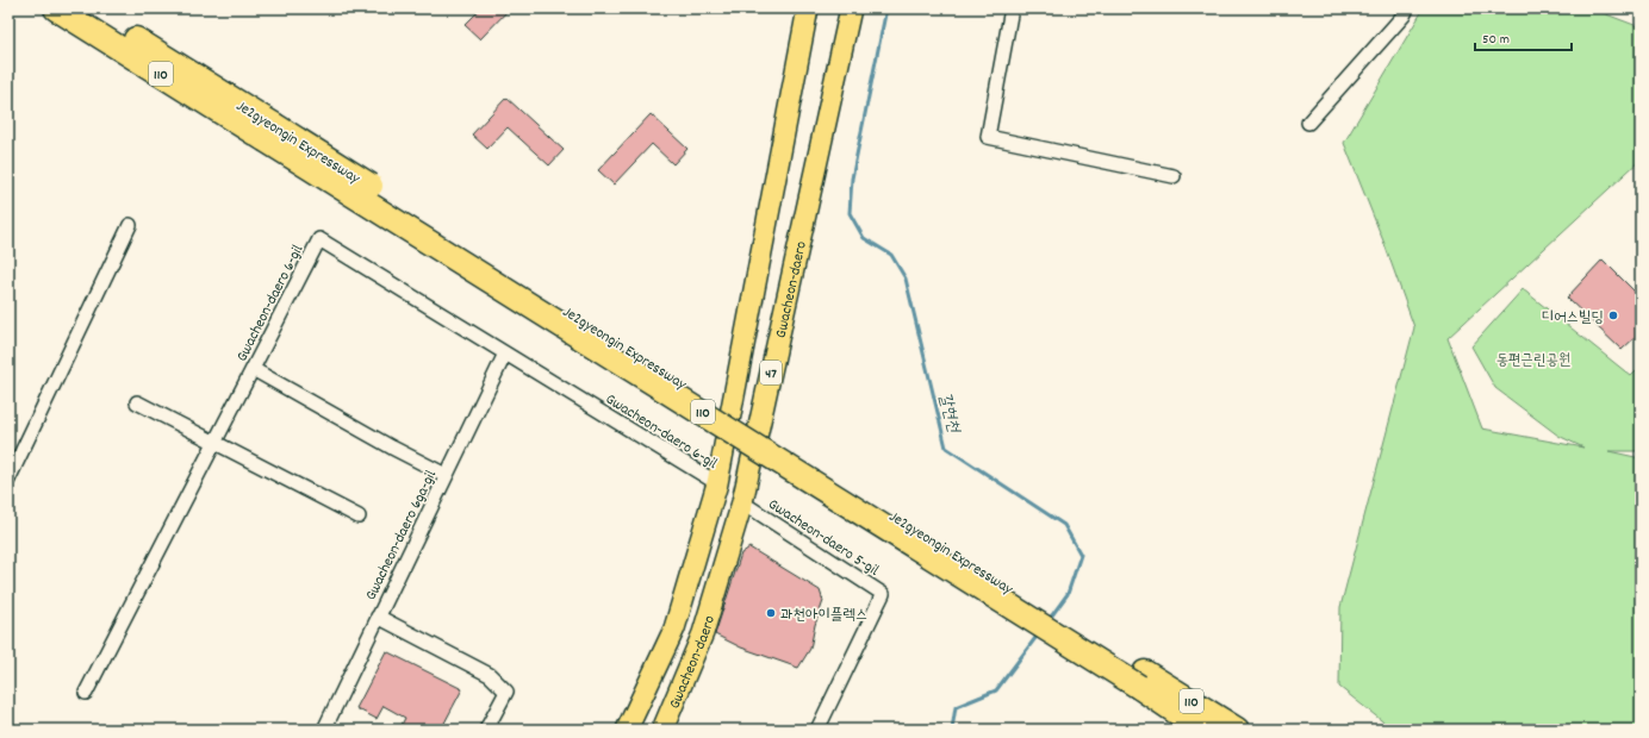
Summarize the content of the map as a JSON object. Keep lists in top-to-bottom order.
{
  "streets": {
    "highway": ["110", "Je2gyeongin Expressway"],
    "main road": ["Gwacheon-daero", "47"],
    "street": ["Gwacheon-daero 6-gil", "Gwacheon-daero 6ga-gil", "Gwacheon-daero 5-gil"]
  },
  "crossings": [
    ["Gwacheon-daero", "Gwacheon-daero 6-gil"],
    ["Gwacheon-daero", "Gwacheon-daero 5-gil"],
    ["Gwacheon-daero 6-gil", "Gwacheon-daero 6ga-gil"]
  ],
  "water": ["갈현천"],
  "parks": ["동편근린공원"],
  "places": ["디어스빌딩", "과천아이플렉스"],
  "scale_bar": "50 m"
}
